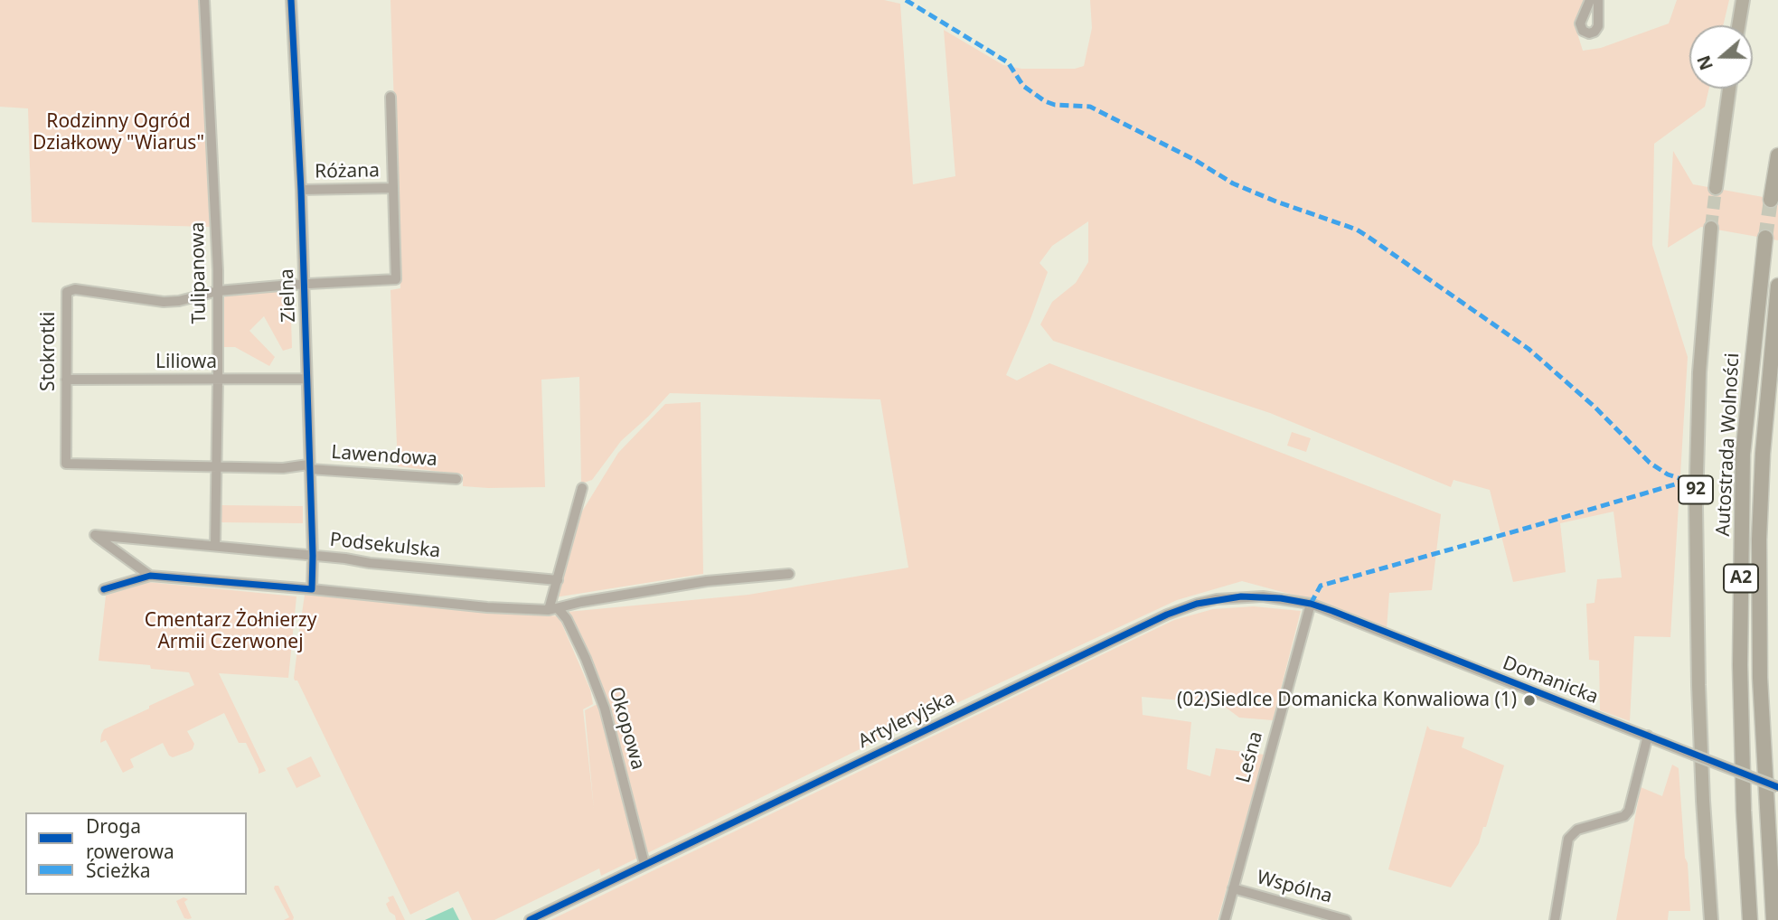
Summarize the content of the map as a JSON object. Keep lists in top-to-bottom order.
{
  "streets": {
    "highway": ["Autostrada Wolności", "A2"],
    "main road": ["92"],
    "street": [
      "Różana",
      "Tulipanowa",
      "Zielna",
      "Stokrotki",
      "Liliowa",
      "Lawendowa",
      "Podsekulska",
      "Domanicka",
      "Artyleryjska",
      "Okopowa",
      "Leśna",
      "Wspólna"
    ]
  },
  "crossings": [
    ["Różana", "Zielna"],
    ["Różana", "Stokrotki"],
    ["Tulipanowa", "Stokrotki"],
    ["Tulipanowa", "Liliowa"],
    ["Tulipanowa", "Lawendowa"],
    ["Tulipanowa", "Podsekulska"],
    ["Zielna", "Stokrotki"],
    ["Zielna", "Liliowa"],
    ["Zielna", "Lawendowa"],
    ["Zielna", "Podsekulska"],
    ["Stokrotki", "Liliowa"],
    ["Stokrotki", "Lawendowa"],
    ["Domanicka", "Artyleryjska"],
    ["Domanicka", "Leśna"],
    ["Artyleryjska", "Okopowa"],
    ["Artyleryjska", "Leśna"],
    ["Leśna", "Wspólna"]
  ],
  "parks": ["Rodzinny Ogród Działkowy \"Wiarus\"", "Cmentarz Żołnierzy Armii Czerwonej"],
  "places": ["(02)Siedlce Domanicka Konwaliowa (1)"],
  "legend": ["Droga rowerowa", "Ścieżka"],
  "north": "left"
}
